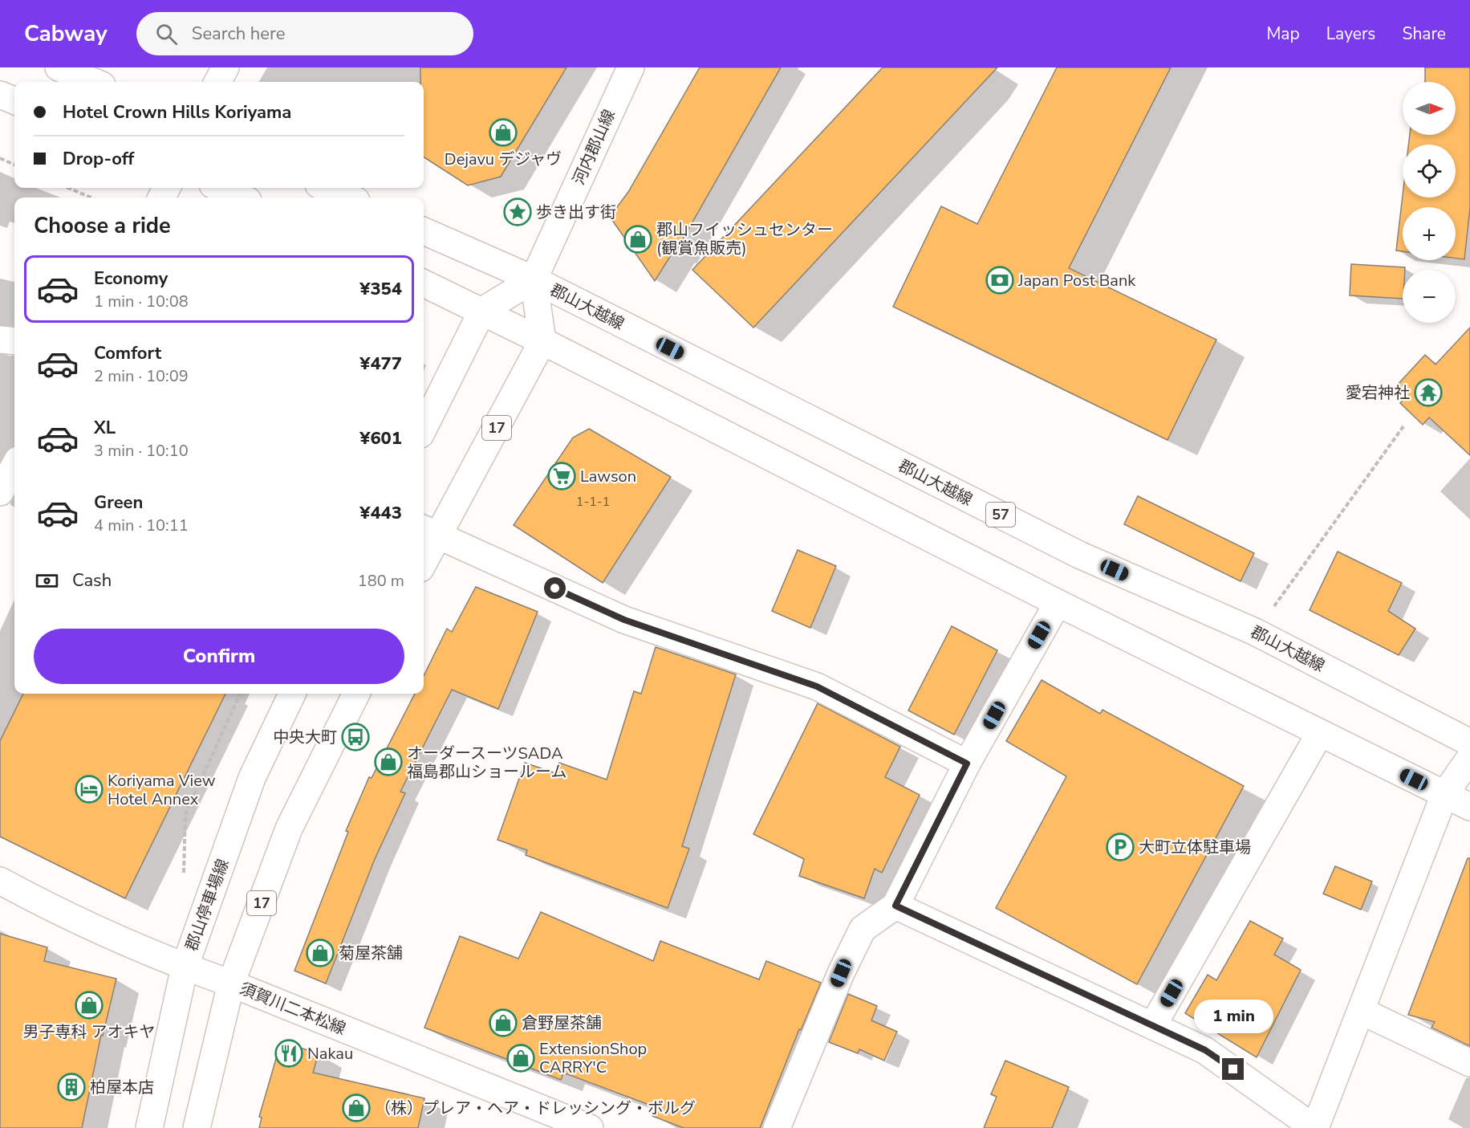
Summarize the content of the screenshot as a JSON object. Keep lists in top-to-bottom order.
{
  "streets": {
    "main road": [
      "河内郡山線",
      "郡山大越線",
      "17",
      "57",
      "郡山停車場線",
      "須賀川二本松線"
    ]
  },
  "crossings": [
    ["河内郡山線", "郡山大越線"],
    ["17", "須賀川二本松線"],
    ["郡山停車場線", "須賀川二本松線"]
  ],
  "places": {
    "shop": [
      "Dejavu デジャヴ",
      "郡山フイッシュセンター (観賞魚販売)",
      "オーダースーツSADA 福島郡山ショールーム",
      "菊屋茶舗",
      "男子専科 アオキヤ",
      "倉野屋茶舗",
      "ExtensionShop CARRY'C",
      "（株）プレア・ヘア・ドレッシング・ボルグ"
    ],
    "place": ["歩き出す街"],
    "bank": ["Japan Post Bank"],
    "temple": ["愛宕神社"],
    "supermarket": ["Lawson"],
    "bus stop": ["中央大町"],
    "hotel": ["Koriyama View Hotel Annex"],
    "parking": ["大町立体駐車場"],
    "restaurant": ["Nakau"],
    "building": ["柏屋本店"]
  },
  "house_numbers": ["1-1-1"],
  "north": "right",
  "page": {
    "header": "Cabway",
    "search": "Search here",
    "nav": ["Map", "Layers", "Share"],
    "map_buttons": ["+", "−"],
    "banner": ["Hotel Crown Hills Koriyama", "Drop-off"],
    "heading": "Choose a ride",
    "list": [
      {
        "name": "Economy",
        "note": "1 min · 10:08",
        "value": "¥354"
      },
      {
        "name": "Comfort",
        "note": "2 min · 10:09",
        "value": "¥477"
      },
      {
        "name": "XL",
        "note": "3 min · 10:10",
        "value": "¥601"
      },
      {
        "name": "Green",
        "note": "4 min · 10:11",
        "value": "¥443"
      }
    ],
    "pay": ["Cash", "180 m"],
    "buttons": "Confirm",
    "bubble": "1 min"
  }
}
